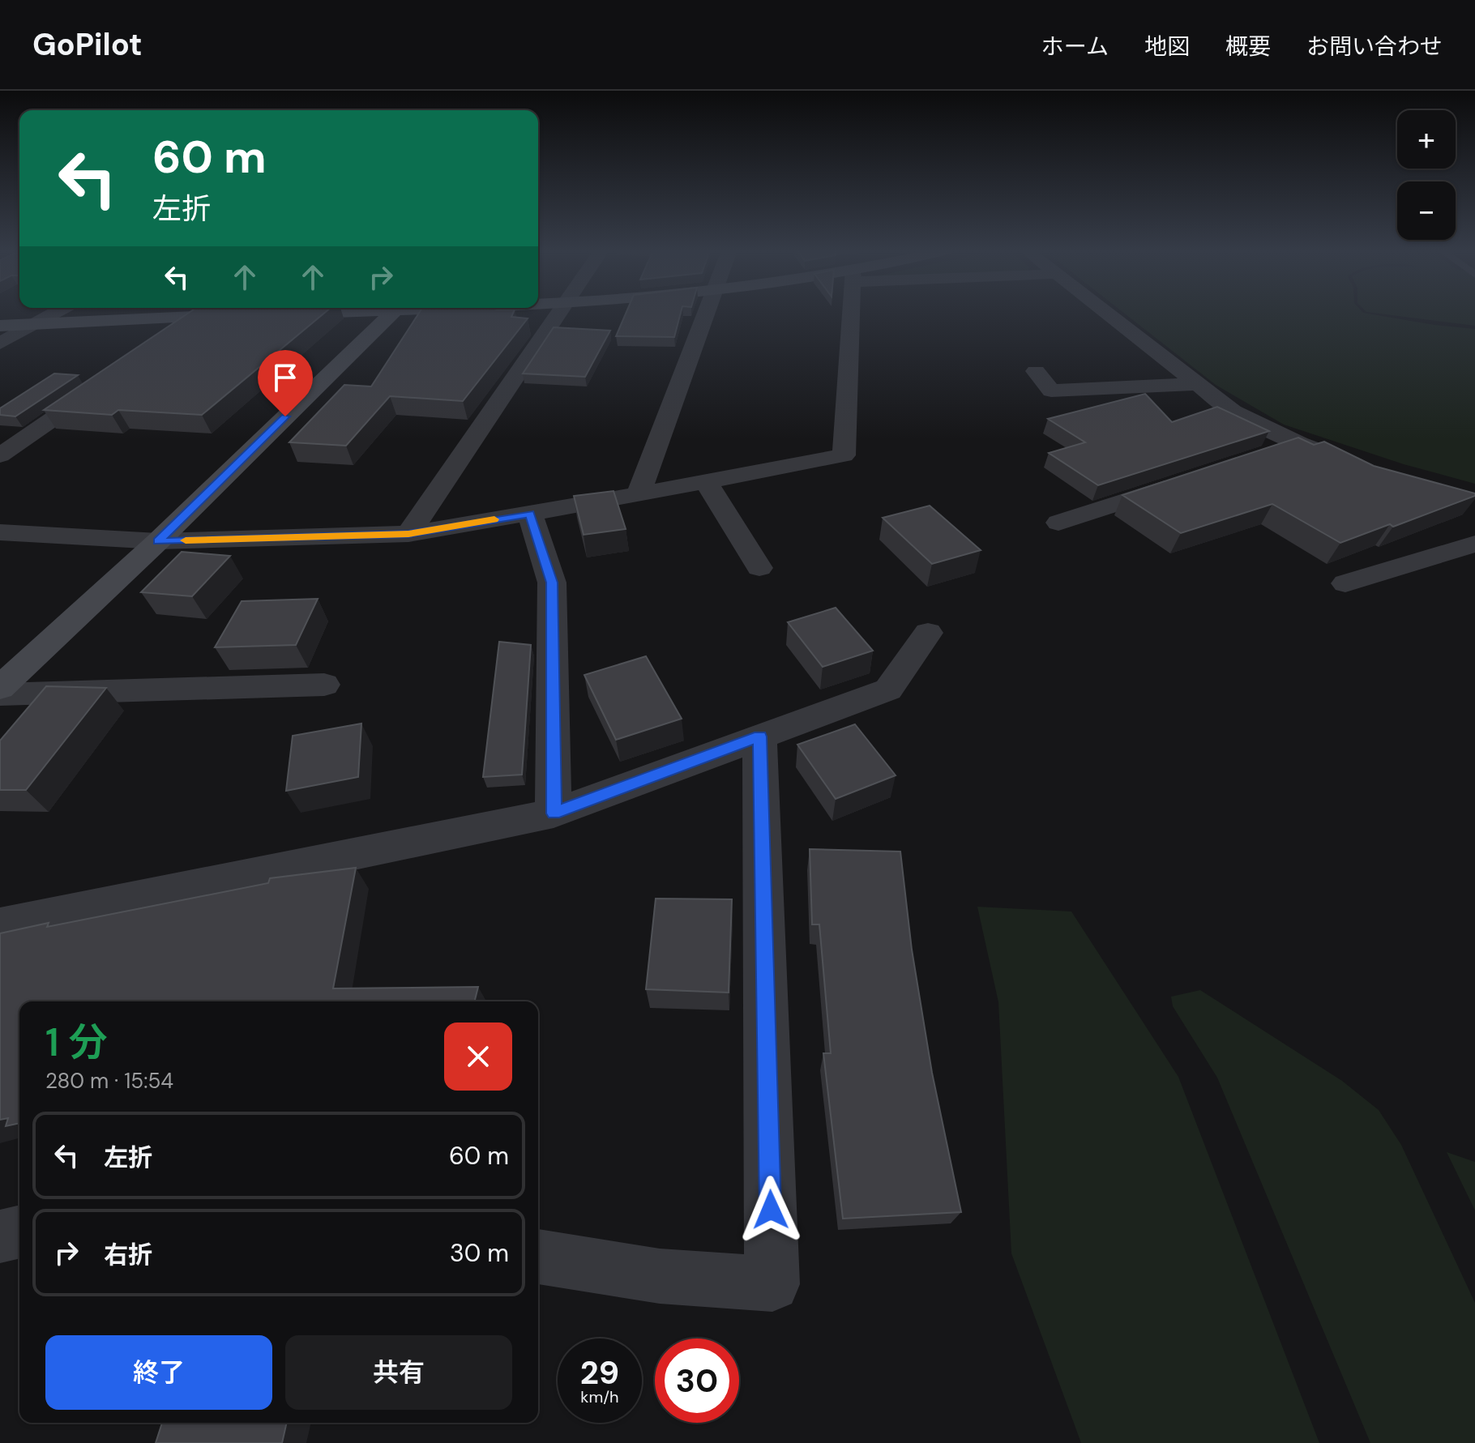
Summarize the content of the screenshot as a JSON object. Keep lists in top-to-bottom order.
{
  "page": {
    "header": "GoPilot",
    "nav": [
      "ホーム",
      "地図",
      "概要",
      "お問い合わせ"
    ],
    "map_buttons": ["+", "−"],
    "turn": ["60 m", "左折"],
    "heading": ["1 分", "280 m · 15:54"],
    "list": [
      {
        "name": "左折",
        "value": "60 m"
      },
      {
        "name": "右折",
        "value": "30 m"
      }
    ],
    "buttons": ["終了", "共有"],
    "speed": "29 km/h",
    "limit": "30"
  }
}
